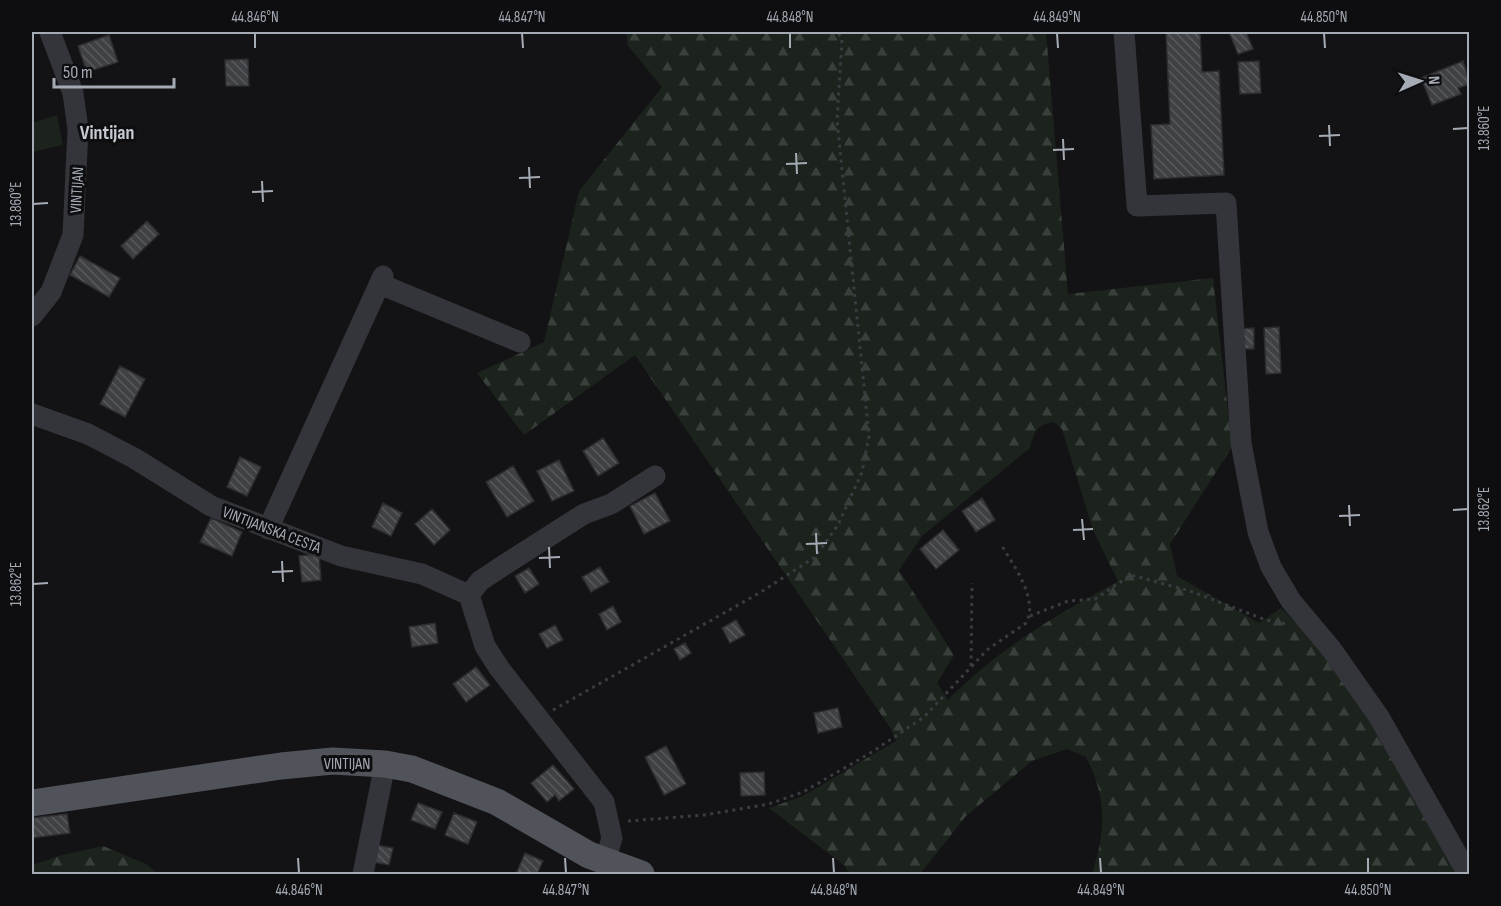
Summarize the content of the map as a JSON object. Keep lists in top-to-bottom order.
{
  "streets": {
    "main road": ["VINTIJAN"],
    "street": ["VINTIJANSKA CESTA"]
  },
  "districts": ["Vintijan"],
  "scale_bar": "50 m",
  "north": "right",
  "coordinates": [
    "44.846°N",
    "44.847°N",
    "44.848°N",
    "44.849°N",
    "44.850°N",
    "13.860°E",
    "13.862°E"
  ]
}
